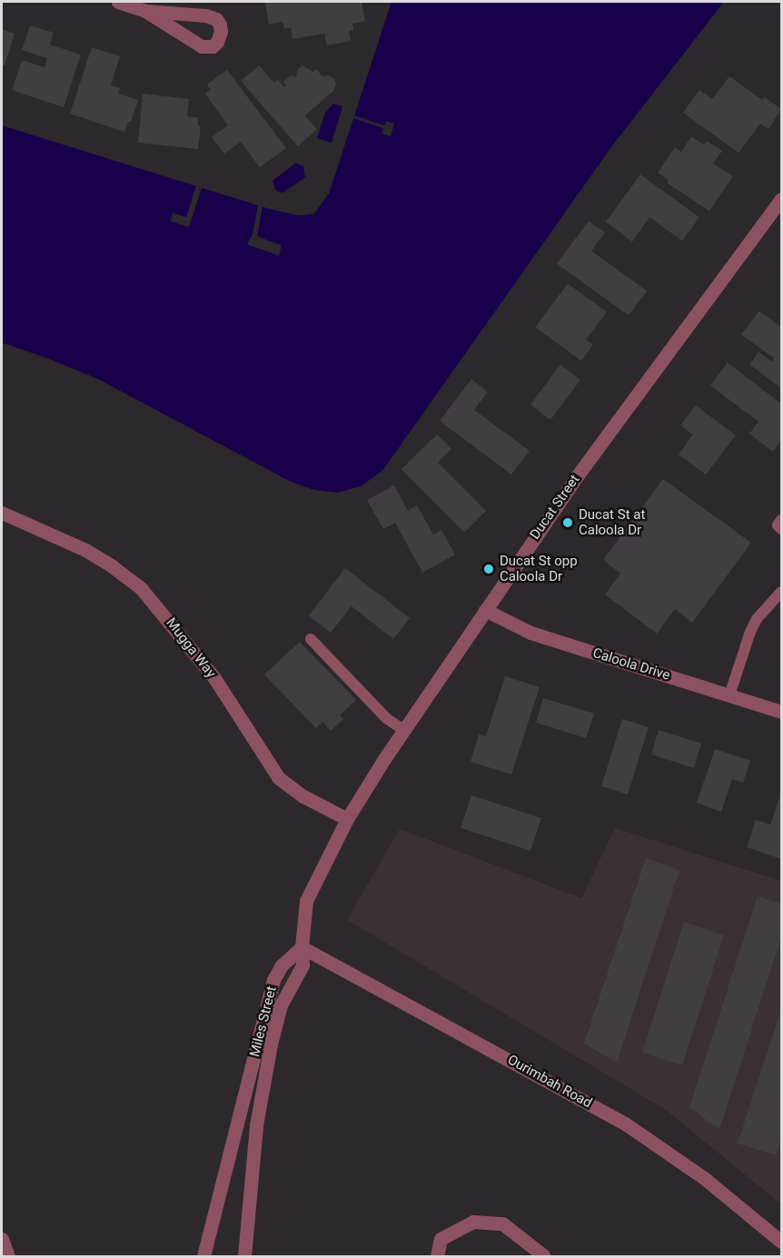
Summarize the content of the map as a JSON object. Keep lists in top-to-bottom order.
{
  "streets": {
    "street": [
      "Ducat Street",
      "Mugga Way",
      "Caloola Drive",
      "Miles Street",
      "Ourimbah Road"
    ]
  },
  "crossings": [
    ["Ducat Street", "Mugga Way"],
    ["Ducat Street", "Caloola Drive"],
    ["Ducat Street", "Miles Street"],
    ["Ducat Street", "Ourimbah Road"],
    ["Miles Street", "Ourimbah Road"]
  ],
  "places": ["Ducat St at Caloola Dr", "Ducat St opp Caloola Dr"]
}
